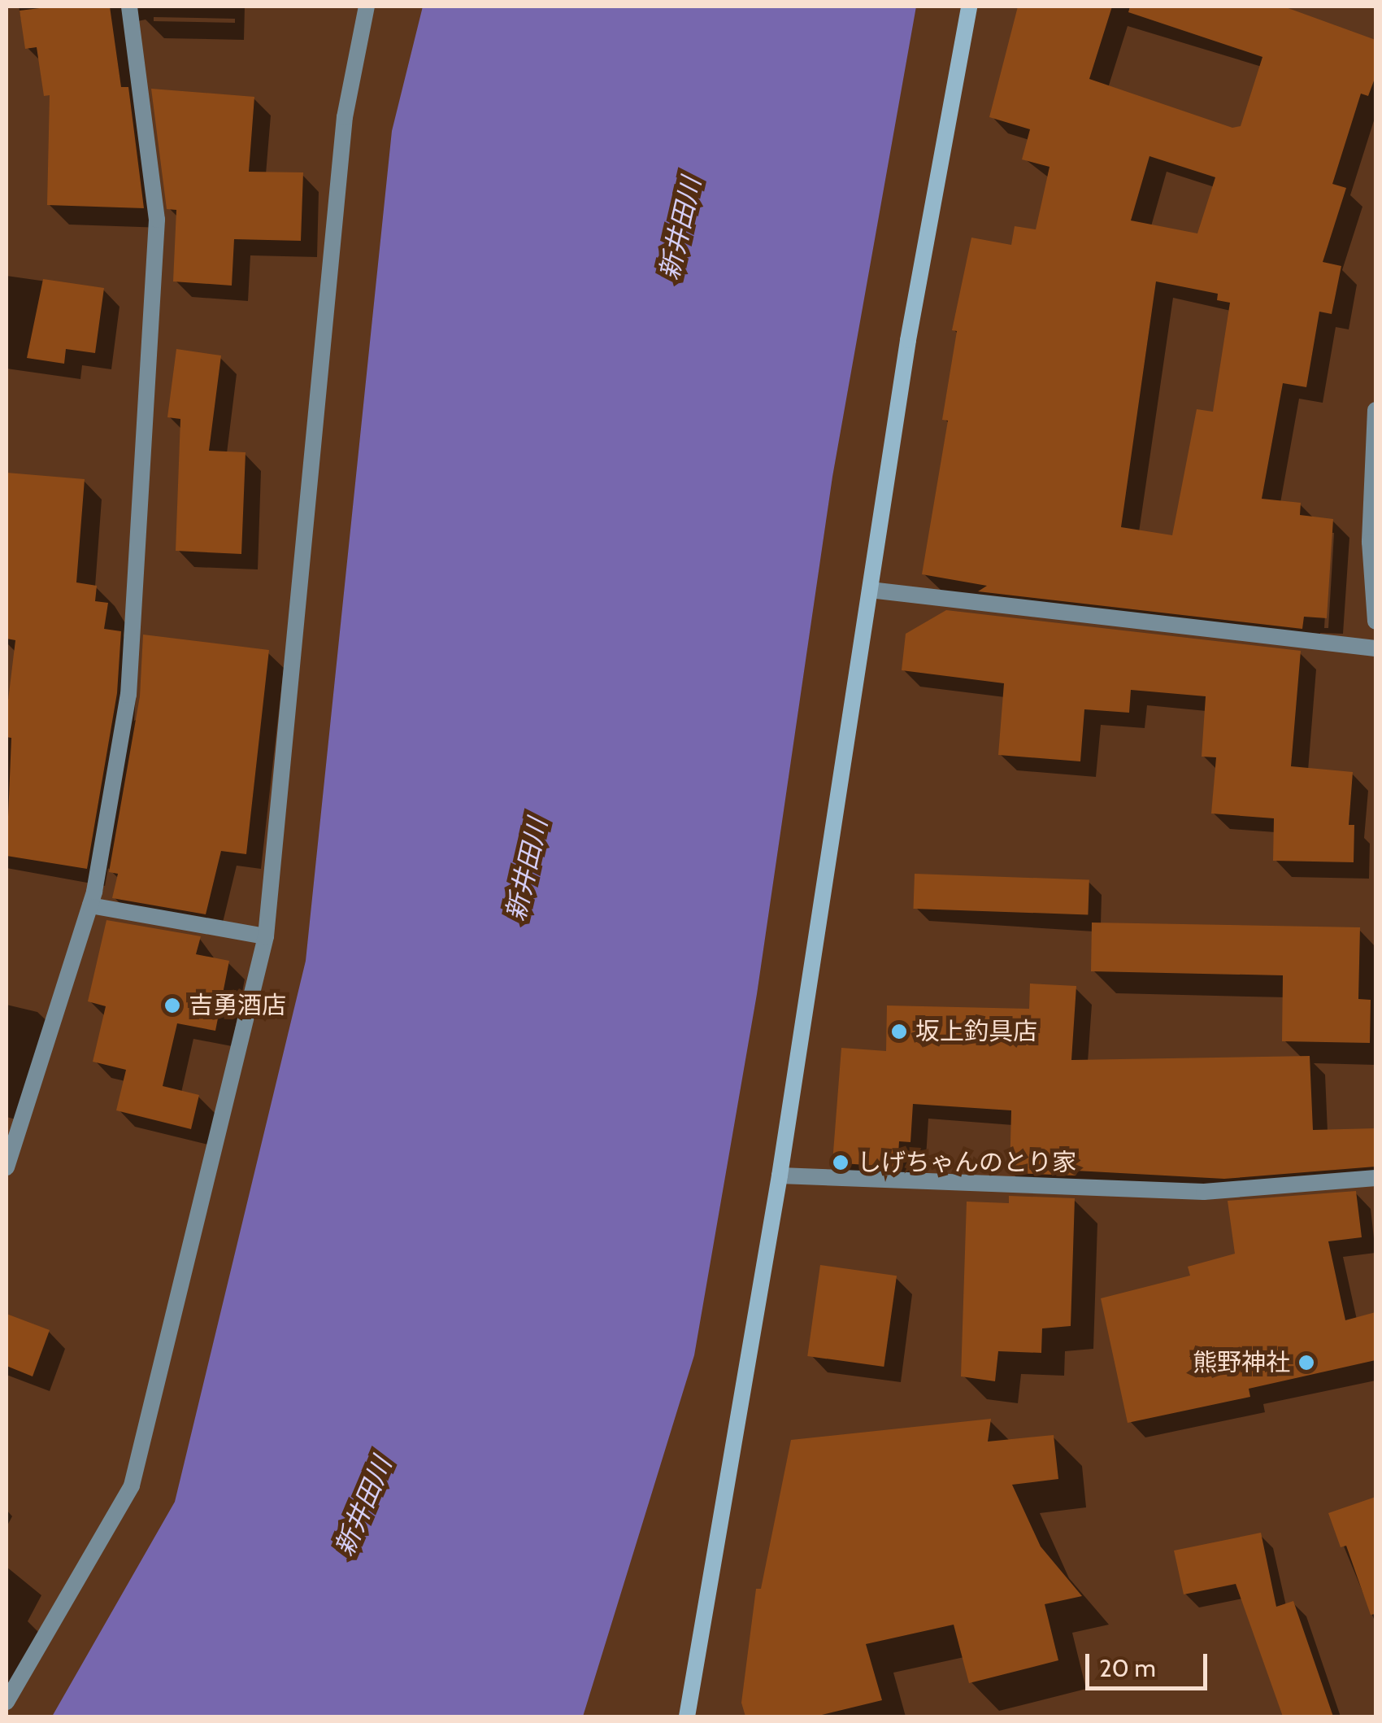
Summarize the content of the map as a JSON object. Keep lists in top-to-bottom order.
{
  "water": ["新井田川"],
  "places": [
    "吉勇酒店",
    "坂上釣具店",
    "しげちゃんのとり家",
    "熊野神社"
  ],
  "scale_bar": "20 m"
}
